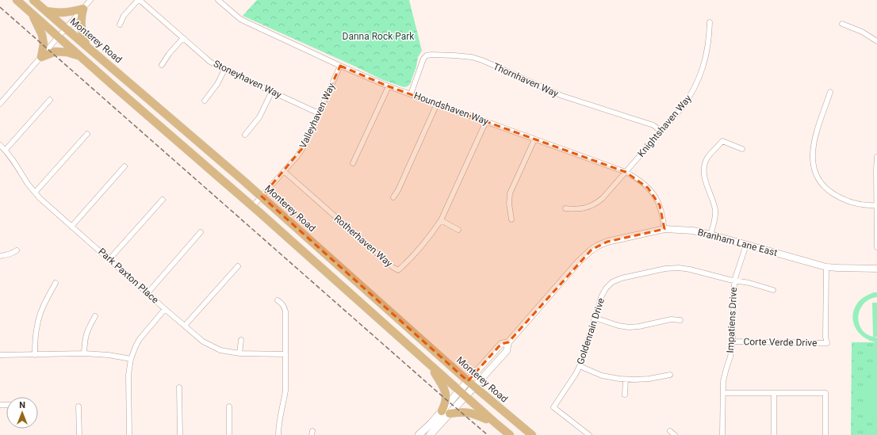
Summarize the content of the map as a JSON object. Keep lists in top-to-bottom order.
{
  "streets": {
    "main road": ["Monterey Road", "Branham Lane East"],
    "street": [
      "Stoneyhaven Way",
      "Thornhaven Way",
      "Houndshaven Way",
      "Valleyhaven Way",
      "Knightshaven Way",
      "Rotherhaven Way",
      "Park Paxton Place",
      "Impatiens Drive",
      "Goldenrain Drive",
      "Corte Verde Drive"
    ]
  },
  "crossings": [
    ["Monterey Road", "Valleyhaven Way"],
    ["Monterey Road", "Branham Lane East"],
    ["Stoneyhaven Way", "Valleyhaven Way"],
    ["Thornhaven Way", "Houndshaven Way"],
    ["Thornhaven Way", "Knightshaven Way"],
    ["Houndshaven Way", "Valleyhaven Way"],
    ["Houndshaven Way", "Knightshaven Way"],
    ["Houndshaven Way", "Rotherhaven Way"],
    ["Houndshaven Way", "Branham Lane East"],
    ["Valleyhaven Way", "Rotherhaven Way"],
    ["Branham Lane East", "Impatiens Drive"],
    ["Branham Lane East", "Corte Verde Drive"],
    ["Impatiens Drive", "Goldenrain Drive"],
    ["Impatiens Drive", "Corte Verde Drive"]
  ],
  "parks": ["Danna Rock Park"],
  "north": "top"
}
